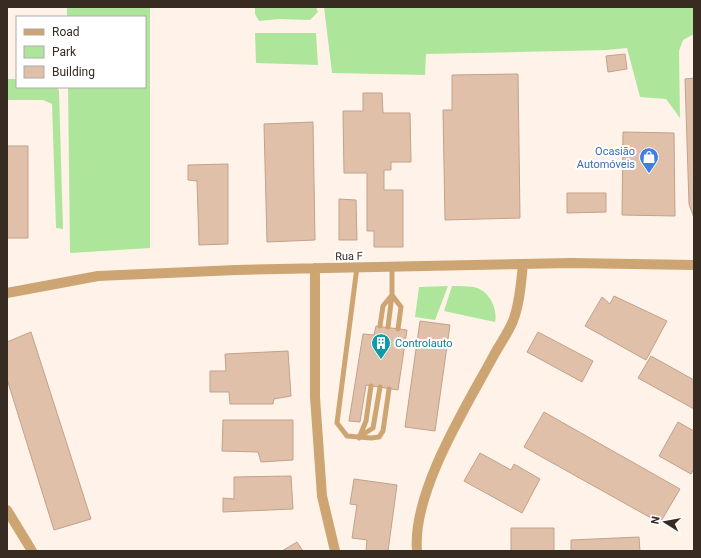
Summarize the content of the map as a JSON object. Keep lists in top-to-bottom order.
{
  "streets": {
    "street": ["Rua F"]
  },
  "places": {
    "shop": ["Ocasião Automóveis"],
    "building": ["Controlauto"]
  },
  "legend": ["Road", "Park", "Building"],
  "north": "left"
}
